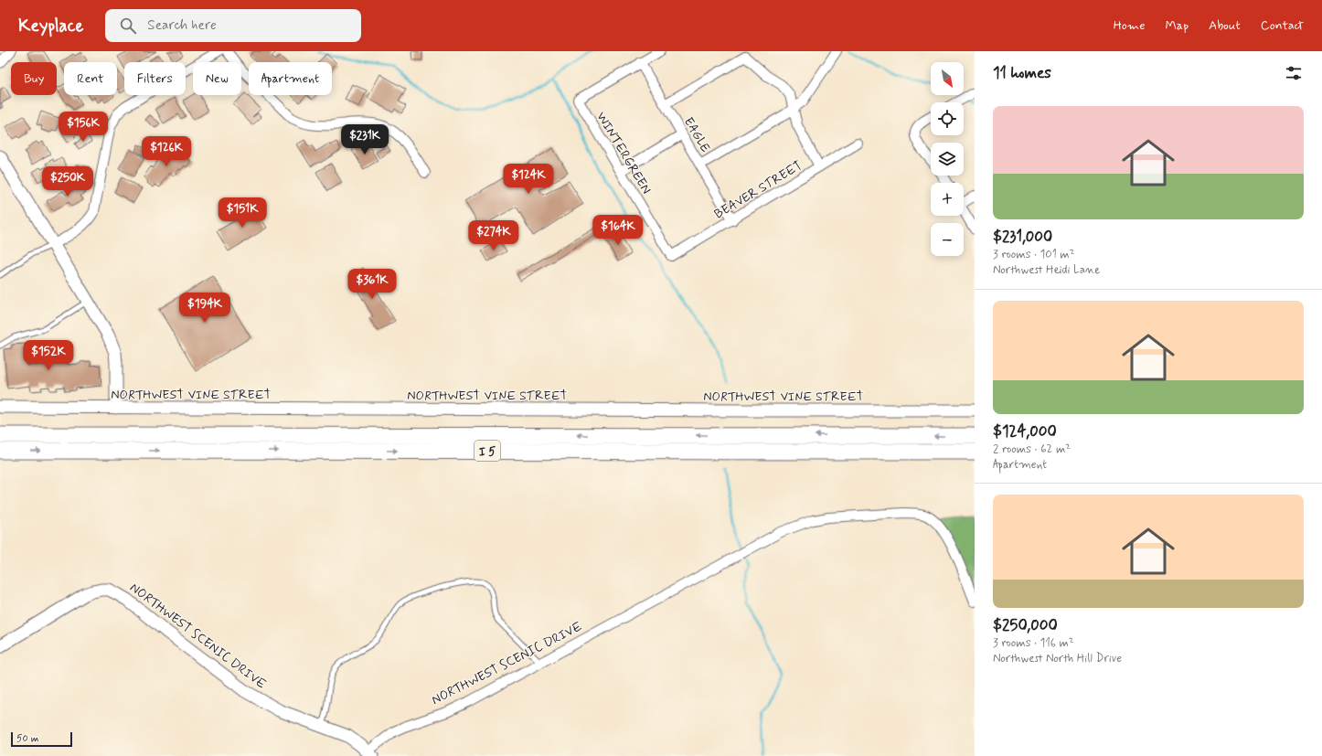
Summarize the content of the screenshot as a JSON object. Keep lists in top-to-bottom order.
{
  "streets": {
    "highway": ["I 5"],
    "street": [
      "EAGLE",
      "WINTERGREEN",
      "BEAVER STREET",
      "NORTHWEST VINE STREET",
      "NORTHWEST SCENIC DRIVE"
    ]
  },
  "crossings": [
    ["EAGLE", "WINTERGREEN"],
    ["EAGLE", "BEAVER STREET"],
    ["WINTERGREEN", "BEAVER STREET"]
  ],
  "scale_bar": "50 m",
  "north": "bottom right",
  "page": {
    "header": "Keyplace",
    "search": "Search here",
    "nav": [
      "Home",
      "Map",
      "About",
      "Contact"
    ],
    "heading": "11 homes",
    "map_buttons": ["+", "−"],
    "chip": [
      "Buy",
      "Rent",
      "Filters",
      "New",
      "Apartment"
    ],
    "list": [
      {
        "name": "$231,000",
        "note": "3 rooms · 101 m² · Northwest Heidi Lane"
      },
      {
        "name": "$124,000",
        "note": "2 rooms · 62 m² · Apartment"
      },
      {
        "name": "$250,000",
        "note": "3 rooms · 116 m² · Northwest North Hill Drive"
      }
    ],
    "price": [
      "$156K",
      "$231K",
      "$126K",
      "$124K",
      "$250K",
      "$151K",
      "$164K",
      "$274K",
      "$361K",
      "$194K",
      "$152K"
    ],
    "scale": "50 m"
  }
}
